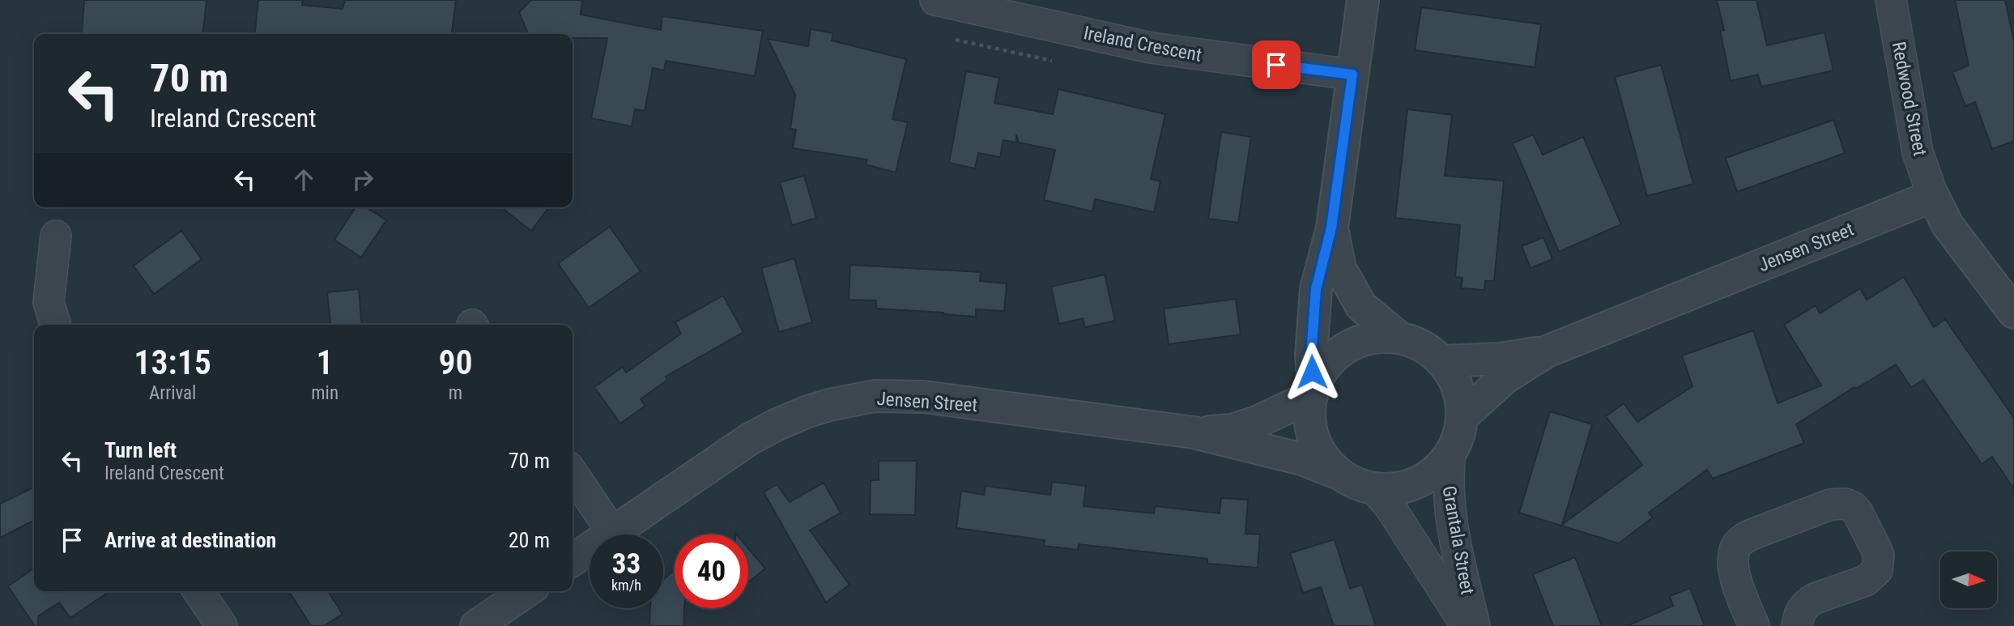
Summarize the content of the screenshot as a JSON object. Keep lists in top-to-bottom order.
{
  "streets": {
    "street": [
      "Ireland Crescent",
      "Redwood Street",
      "Jensen Street",
      "Grantala Street"
    ]
  },
  "crossings": [
    ["Redwood Street", "Jensen Street"],
    ["Jensen Street", "Grantala Street"]
  ],
  "north": "right",
  "page": {
    "turn": ["70 m", "Ireland Crescent"],
    "eta": [
      "13:15",
      "Arrival",
      "1",
      "min",
      "90",
      "m"
    ],
    "list": [
      {
        "name": "Turn left",
        "note": "Ireland Crescent",
        "value": "70 m"
      },
      {
        "name": "Arrive at destination",
        "value": "20 m"
      }
    ],
    "speed": "33 km/h",
    "limit": "40"
  }
}
